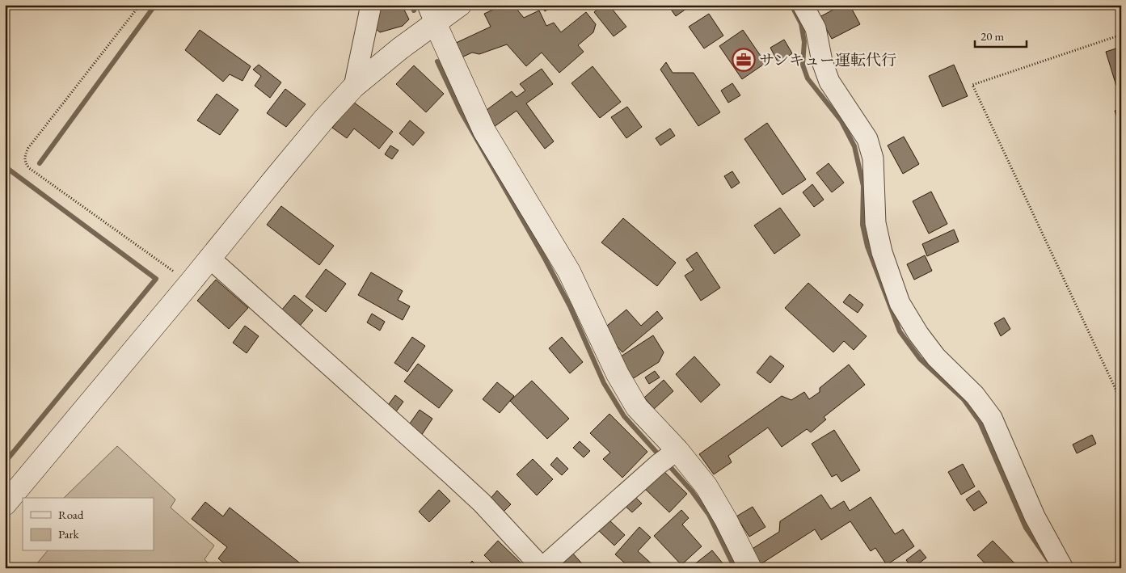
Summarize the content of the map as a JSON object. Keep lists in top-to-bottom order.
{
  "places": {
    "office": ["サンキュー運転代行"]
  },
  "legend": ["Road", "Park"],
  "scale_bar": "20 m"
}
